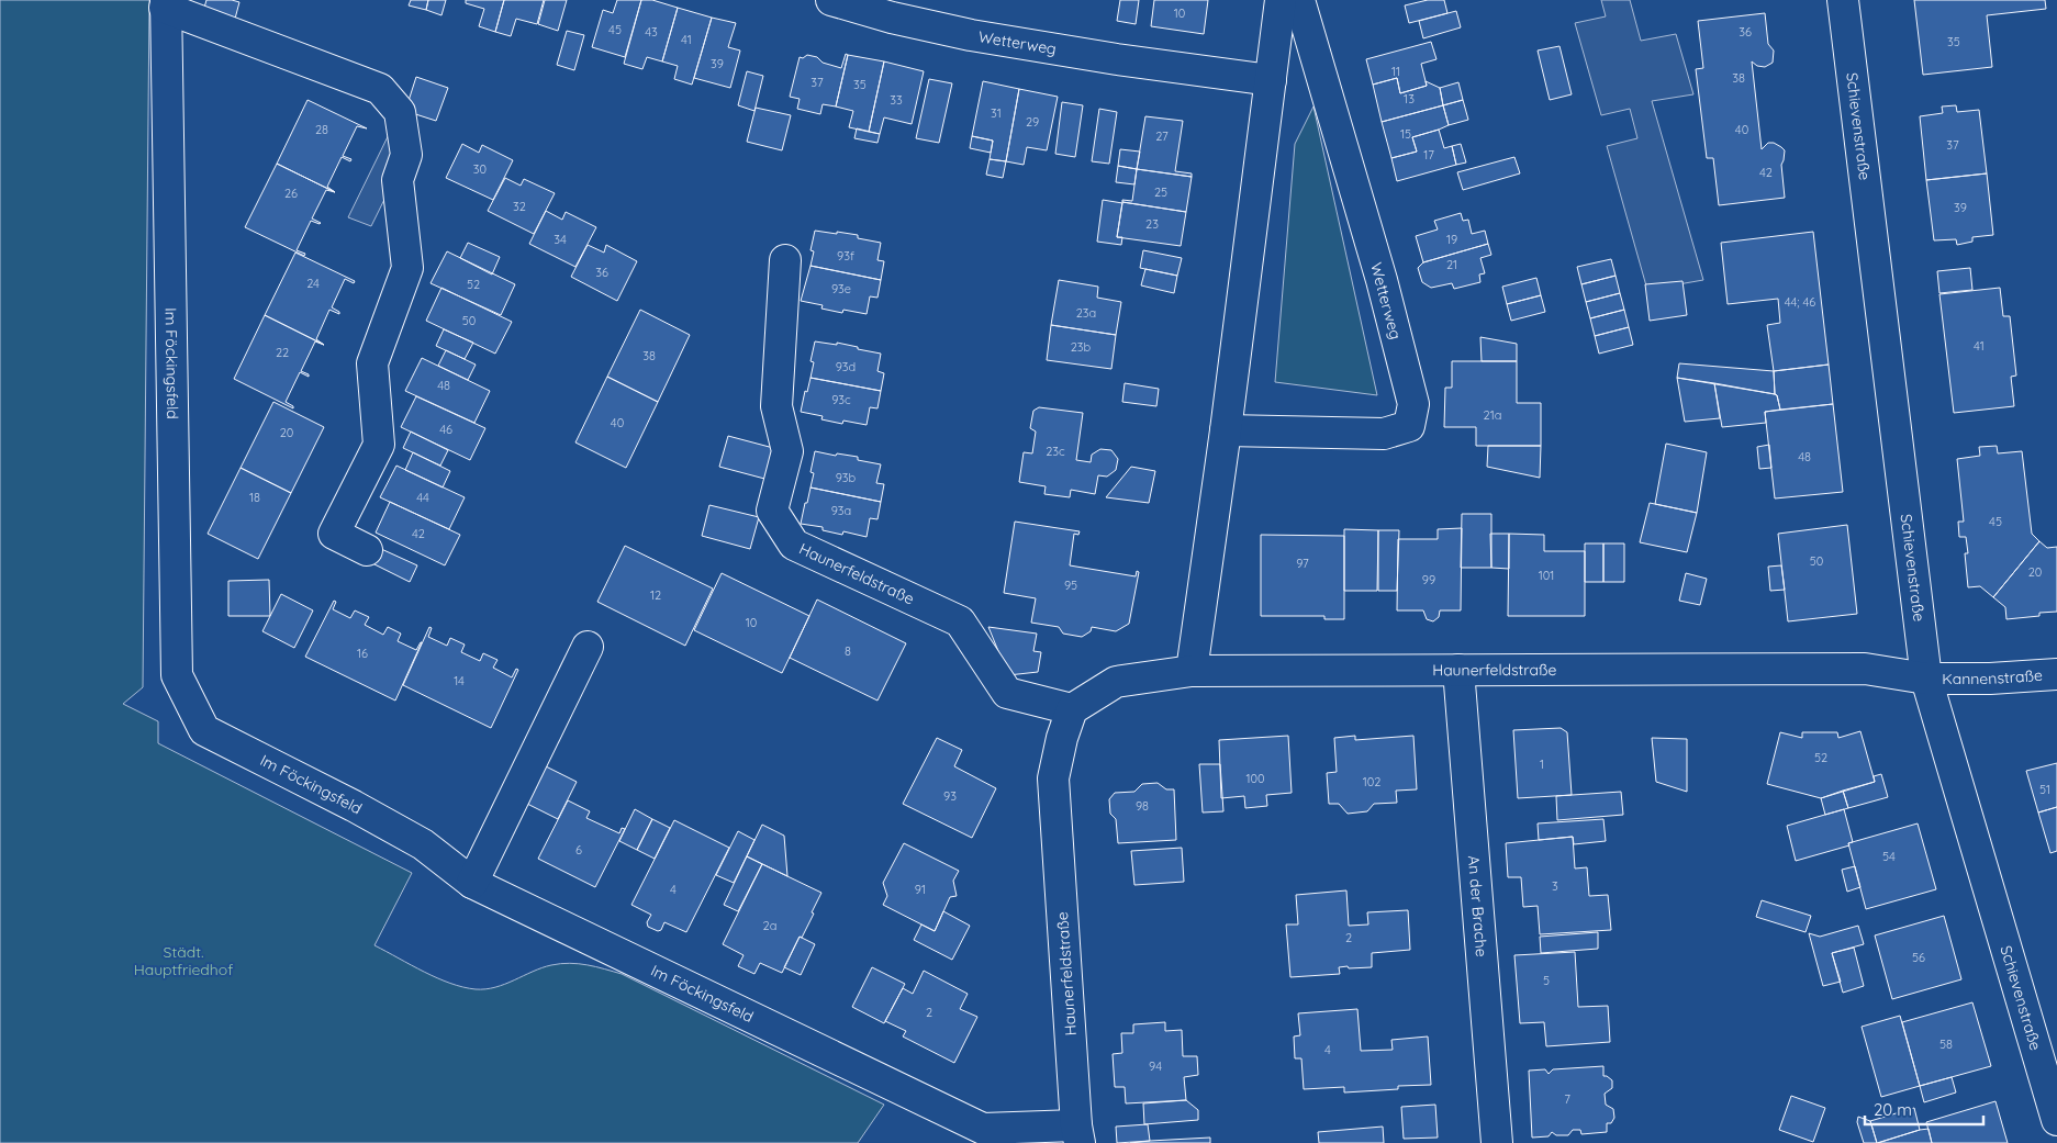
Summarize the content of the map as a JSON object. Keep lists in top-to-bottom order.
{
  "streets": {
    "street": [
      "Wetterweg",
      "Schievenstraße",
      "Im Föckingsfeld",
      "Haunerfeldstraße",
      "Kannenstraße",
      "An der Brache"
    ]
  },
  "crossings": [
    ["Schievenstraße", "Haunerfeldstraße"],
    ["Schievenstraße", "Kannenstraße"],
    ["Im Föckingsfeld", "Haunerfeldstraße"],
    ["Haunerfeldstraße", "Kannenstraße"],
    ["Haunerfeldstraße", "An der Brache"]
  ],
  "parks": ["Städt. Hauptfriedhof"],
  "house_numbers": [
    "10",
    "45",
    "43",
    "36",
    "41",
    "35",
    "39",
    "11",
    "38",
    "37",
    "35",
    "13",
    "33",
    "31",
    "29",
    "28",
    "40",
    "15",
    "27",
    "37",
    "17",
    "30",
    "42",
    "25",
    "26",
    "32",
    "39",
    "23",
    "34",
    "19",
    "93f",
    "21",
    "36",
    "24",
    "52",
    "93e",
    "44; 46",
    "23a",
    "50",
    "41",
    "23b",
    "22",
    "38",
    "93d",
    "48",
    "93c",
    "21a",
    "40",
    "46",
    "20",
    "23c",
    "48",
    "93b",
    "18",
    "44",
    "93a",
    "45",
    "42",
    "50",
    "97",
    "20",
    "101",
    "99",
    "95",
    "12",
    "10",
    "8",
    "16",
    "14",
    "52",
    "1",
    "100",
    "102",
    "51",
    "93",
    "98",
    "6",
    "54",
    "3",
    "4",
    "91",
    "2a",
    "2",
    "56",
    "5",
    "2",
    "58",
    "4",
    "94",
    "7"
  ],
  "scale_bar": "20 m"
}
